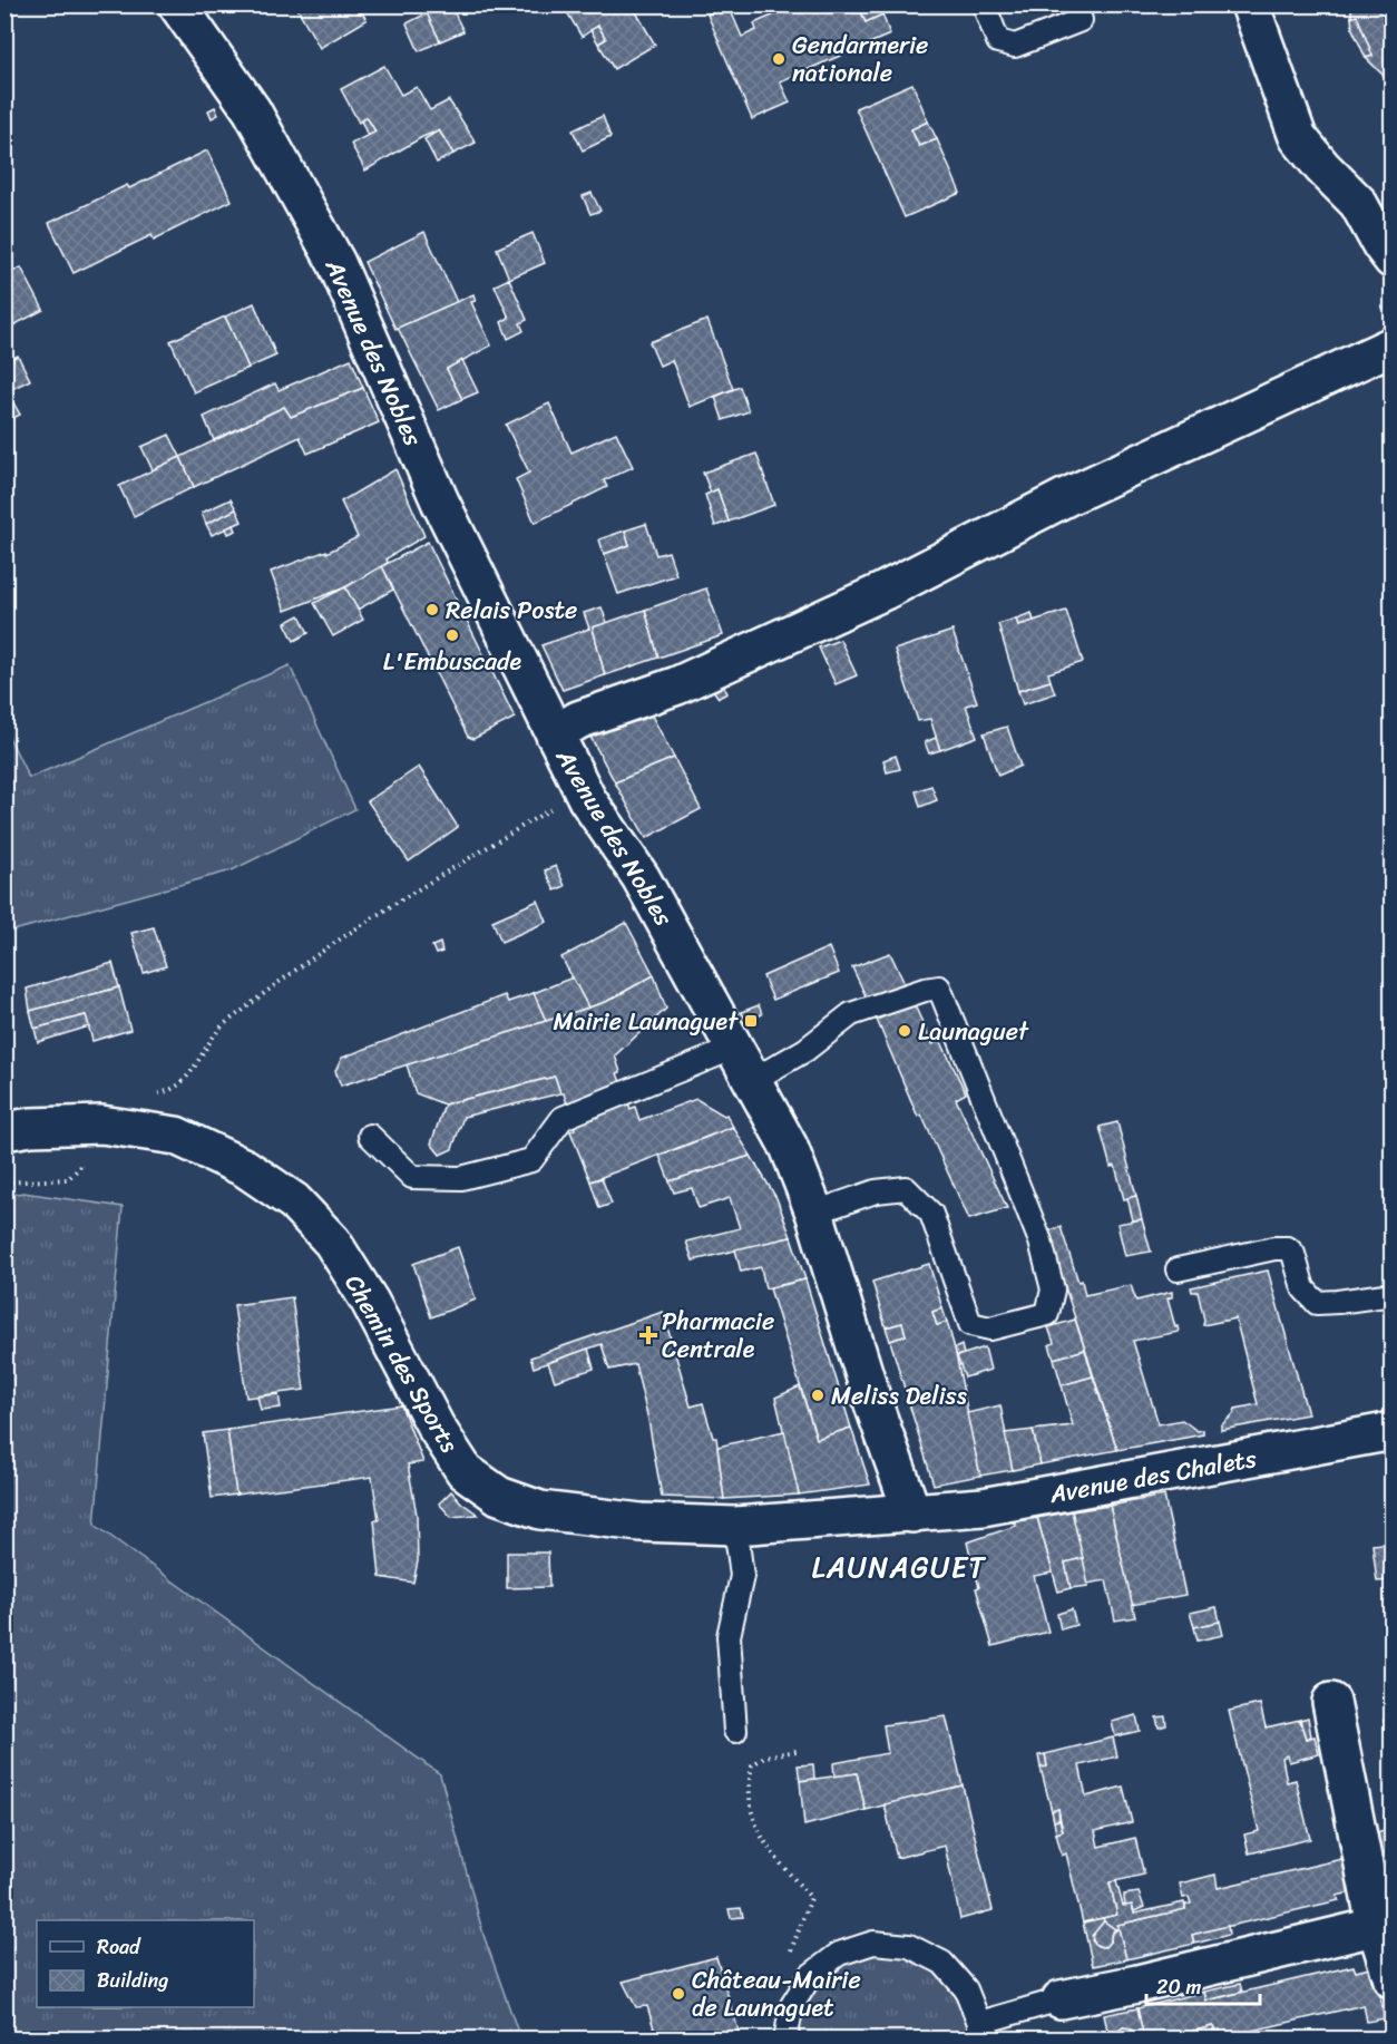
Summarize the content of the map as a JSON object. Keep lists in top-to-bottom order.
{
  "streets": {
    "street": ["Avenue des Nobles", "Chemin des Sports", "Avenue des Chalets"]
  },
  "crossings": [
    ["Avenue des Nobles", "Chemin des Sports"],
    ["Avenue des Nobles", "Avenue des Chalets"],
    ["Chemin des Sports", "Avenue des Chalets"]
  ],
  "districts": ["LAUNAGUET"],
  "places": {
    "other": [
      "Gendarmerie nationale",
      "Relais Poste",
      "L'Embuscade",
      "Launaguet",
      "Meliss Deliss",
      "Château-Mairie de Launaguet"
    ],
    "transit": ["Mairie Launaguet"],
    "health": ["Pharmacie Centrale"]
  },
  "legend": ["Road", "Building"],
  "scale_bar": "20 m"
}
